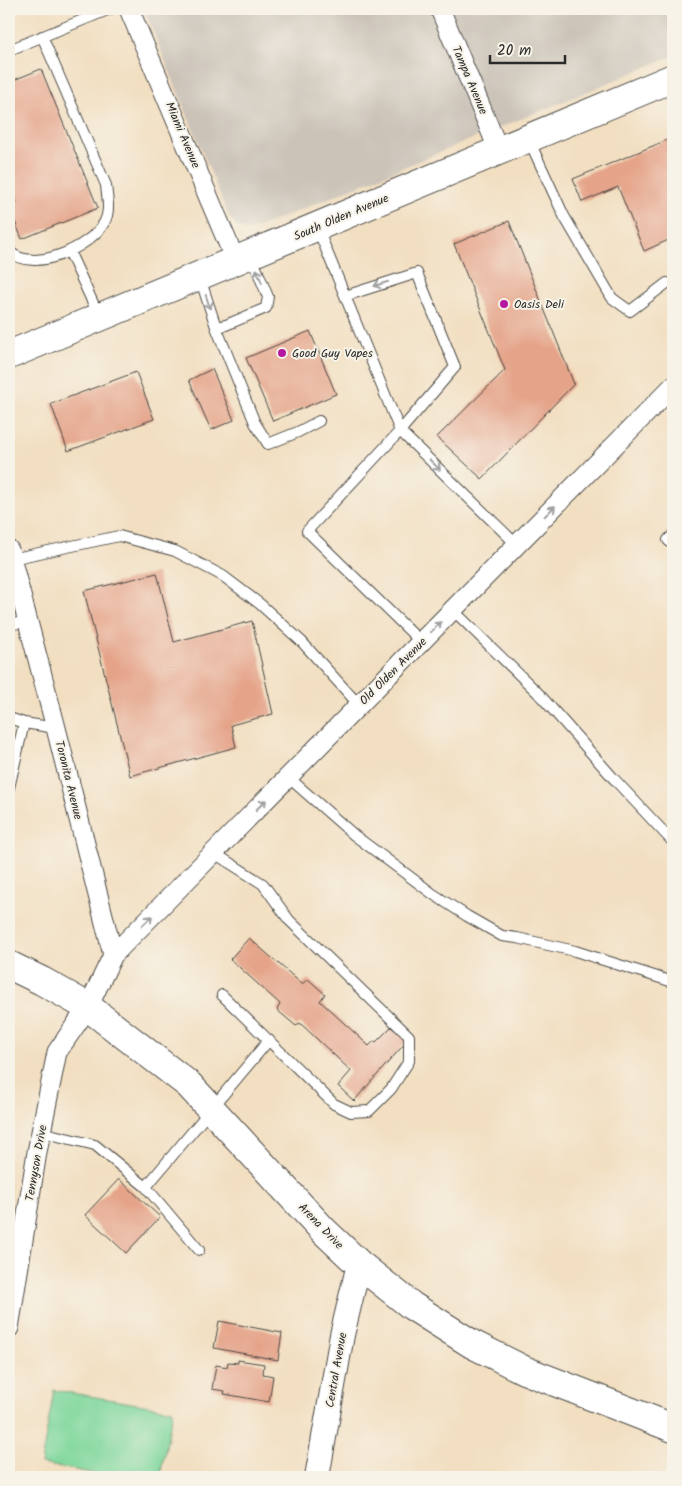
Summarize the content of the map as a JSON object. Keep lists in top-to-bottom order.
{
  "streets": {
    "main road": ["South Olden Avenue", "Arena Drive"],
    "street": [
      "Tampa Avenue",
      "Miami Avenue",
      "Old Olden Avenue",
      "Toronita Avenue",
      "Tennyson Drive",
      "Central Avenue"
    ]
  },
  "crossings": [
    ["Tampa Avenue", "South Olden Avenue"],
    ["Miami Avenue", "South Olden Avenue"],
    ["Old Olden Avenue", "Toronita Avenue"],
    ["Tennyson Drive", "Arena Drive"],
    ["Arena Drive", "Central Avenue"]
  ],
  "one_way": ["Old Olden Avenue"],
  "places": ["Oasis Deli", "Good Guy Vapes"],
  "scale_bar": "20 m"
}
